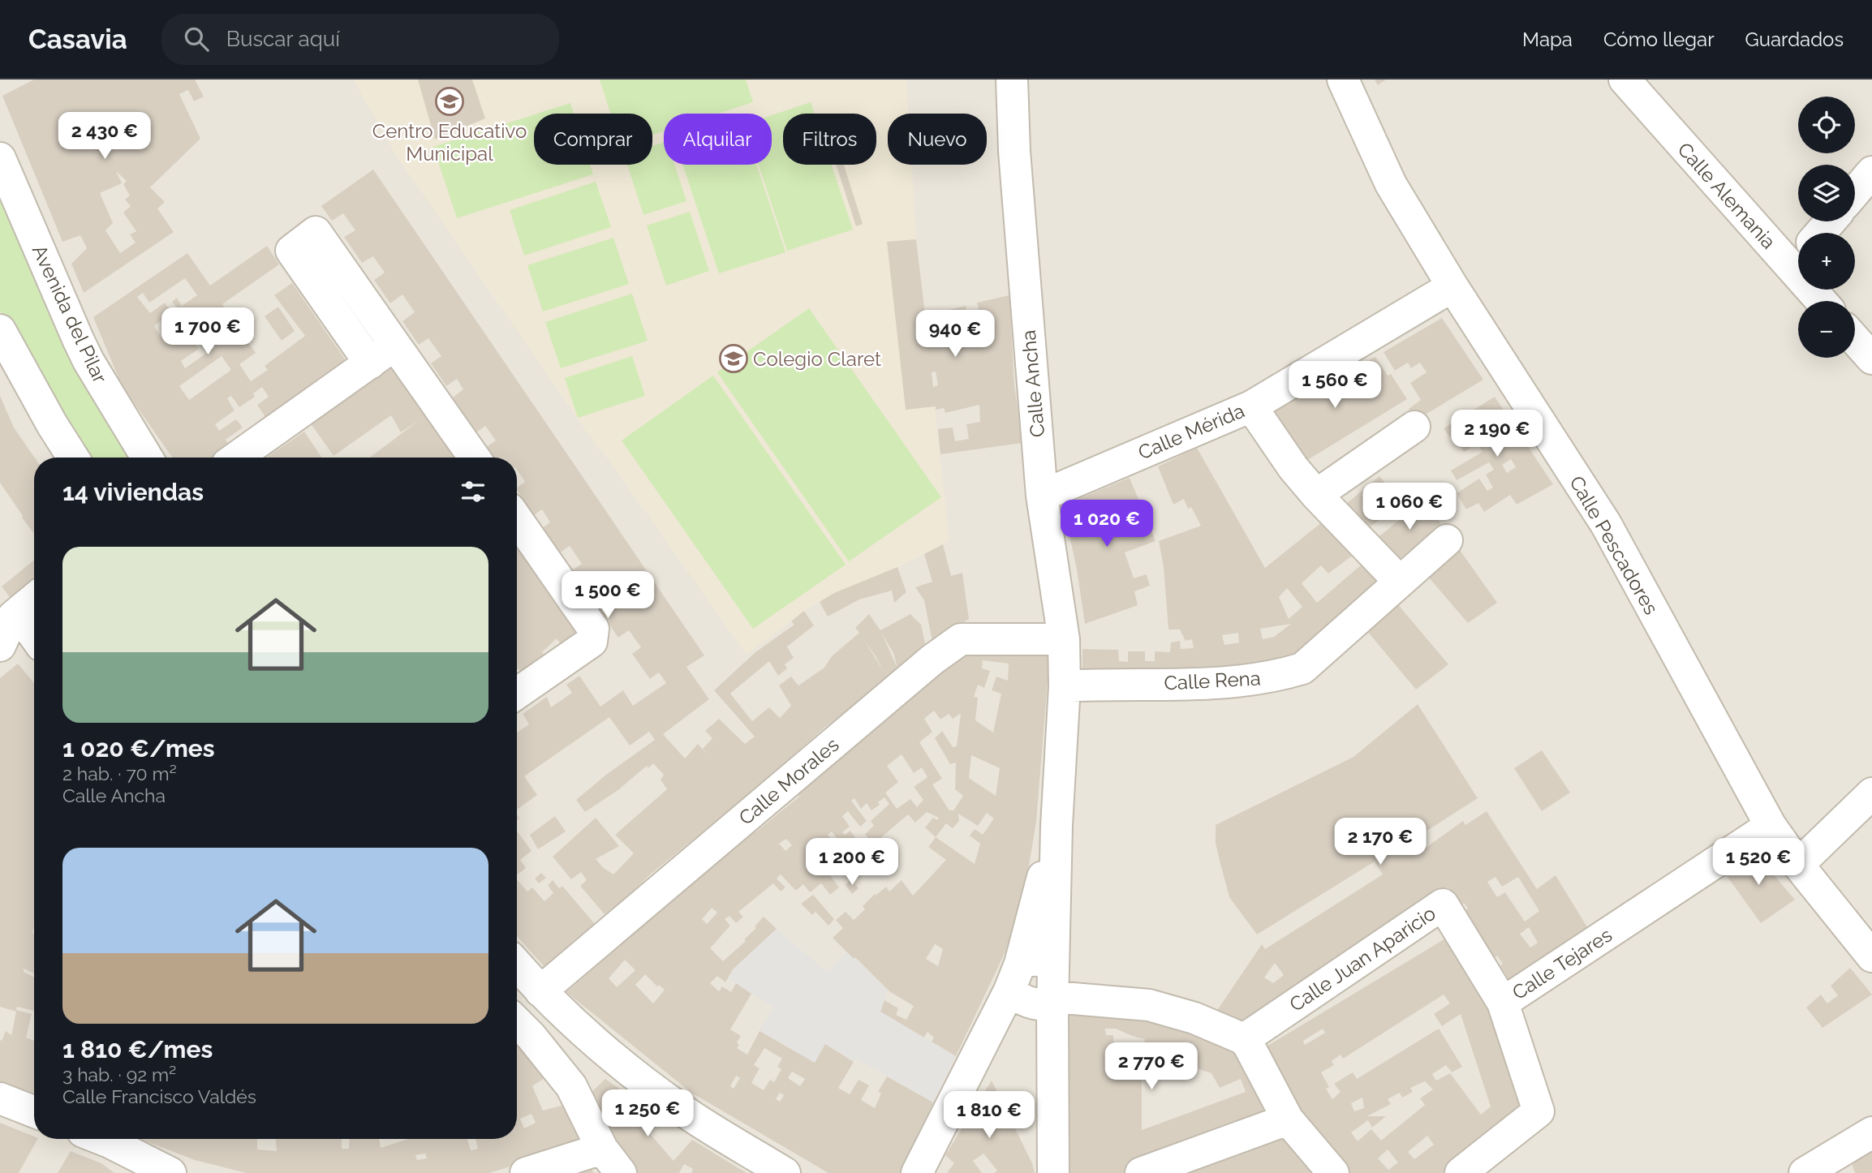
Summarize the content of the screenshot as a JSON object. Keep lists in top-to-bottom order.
{
  "streets": {
    "street": [
      "Calle Alemania",
      "Avenida del Pilar",
      "Calle Ancha",
      "Calle Mérida",
      "Calle Pescadores",
      "Calle Rena",
      "Calle Morales",
      "Calle Juan Aparicio",
      "Calle Tejares"
    ]
  },
  "crossings": [
    ["Calle Ancha", "Calle Mérida"],
    ["Calle Ancha", "Calle Rena"],
    ["Calle Ancha", "Calle Morales"],
    ["Calle Mérida", "Calle Pescadores"],
    ["Calle Pescadores", "Calle Tejares"],
    ["Calle Juan Aparicio", "Calle Tejares"]
  ],
  "places": {
    "school or university": ["Centro Educativo Municipal", "Colegio Claret"]
  },
  "page": {
    "header": "Casavia",
    "search": "Buscar aquí",
    "nav": ["Mapa", "Cómo llegar", "Guardados"],
    "map_buttons": ["+", "−"],
    "price": [
      "2 430 €",
      "1 700 €",
      "940 €",
      "1 560 €",
      "2 190 €",
      "1 060 €",
      "1 020 €",
      "1 500 €",
      "2 170 €",
      "1 200 €",
      "1 520 €",
      "2 770 €",
      "1 250 €",
      "1 810 €"
    ],
    "chip": [
      "Comprar",
      "Alquilar",
      "Filtros",
      "Nuevo"
    ],
    "heading": "14 viviendas",
    "list": [
      {
        "name": "1 020 €/mes",
        "note": "2 hab. · 70 m² · Calle Ancha"
      },
      {
        "name": "1 810 €/mes",
        "note": "3 hab. · 92 m² · Calle Francisco Valdés"
      }
    ]
  }
}
